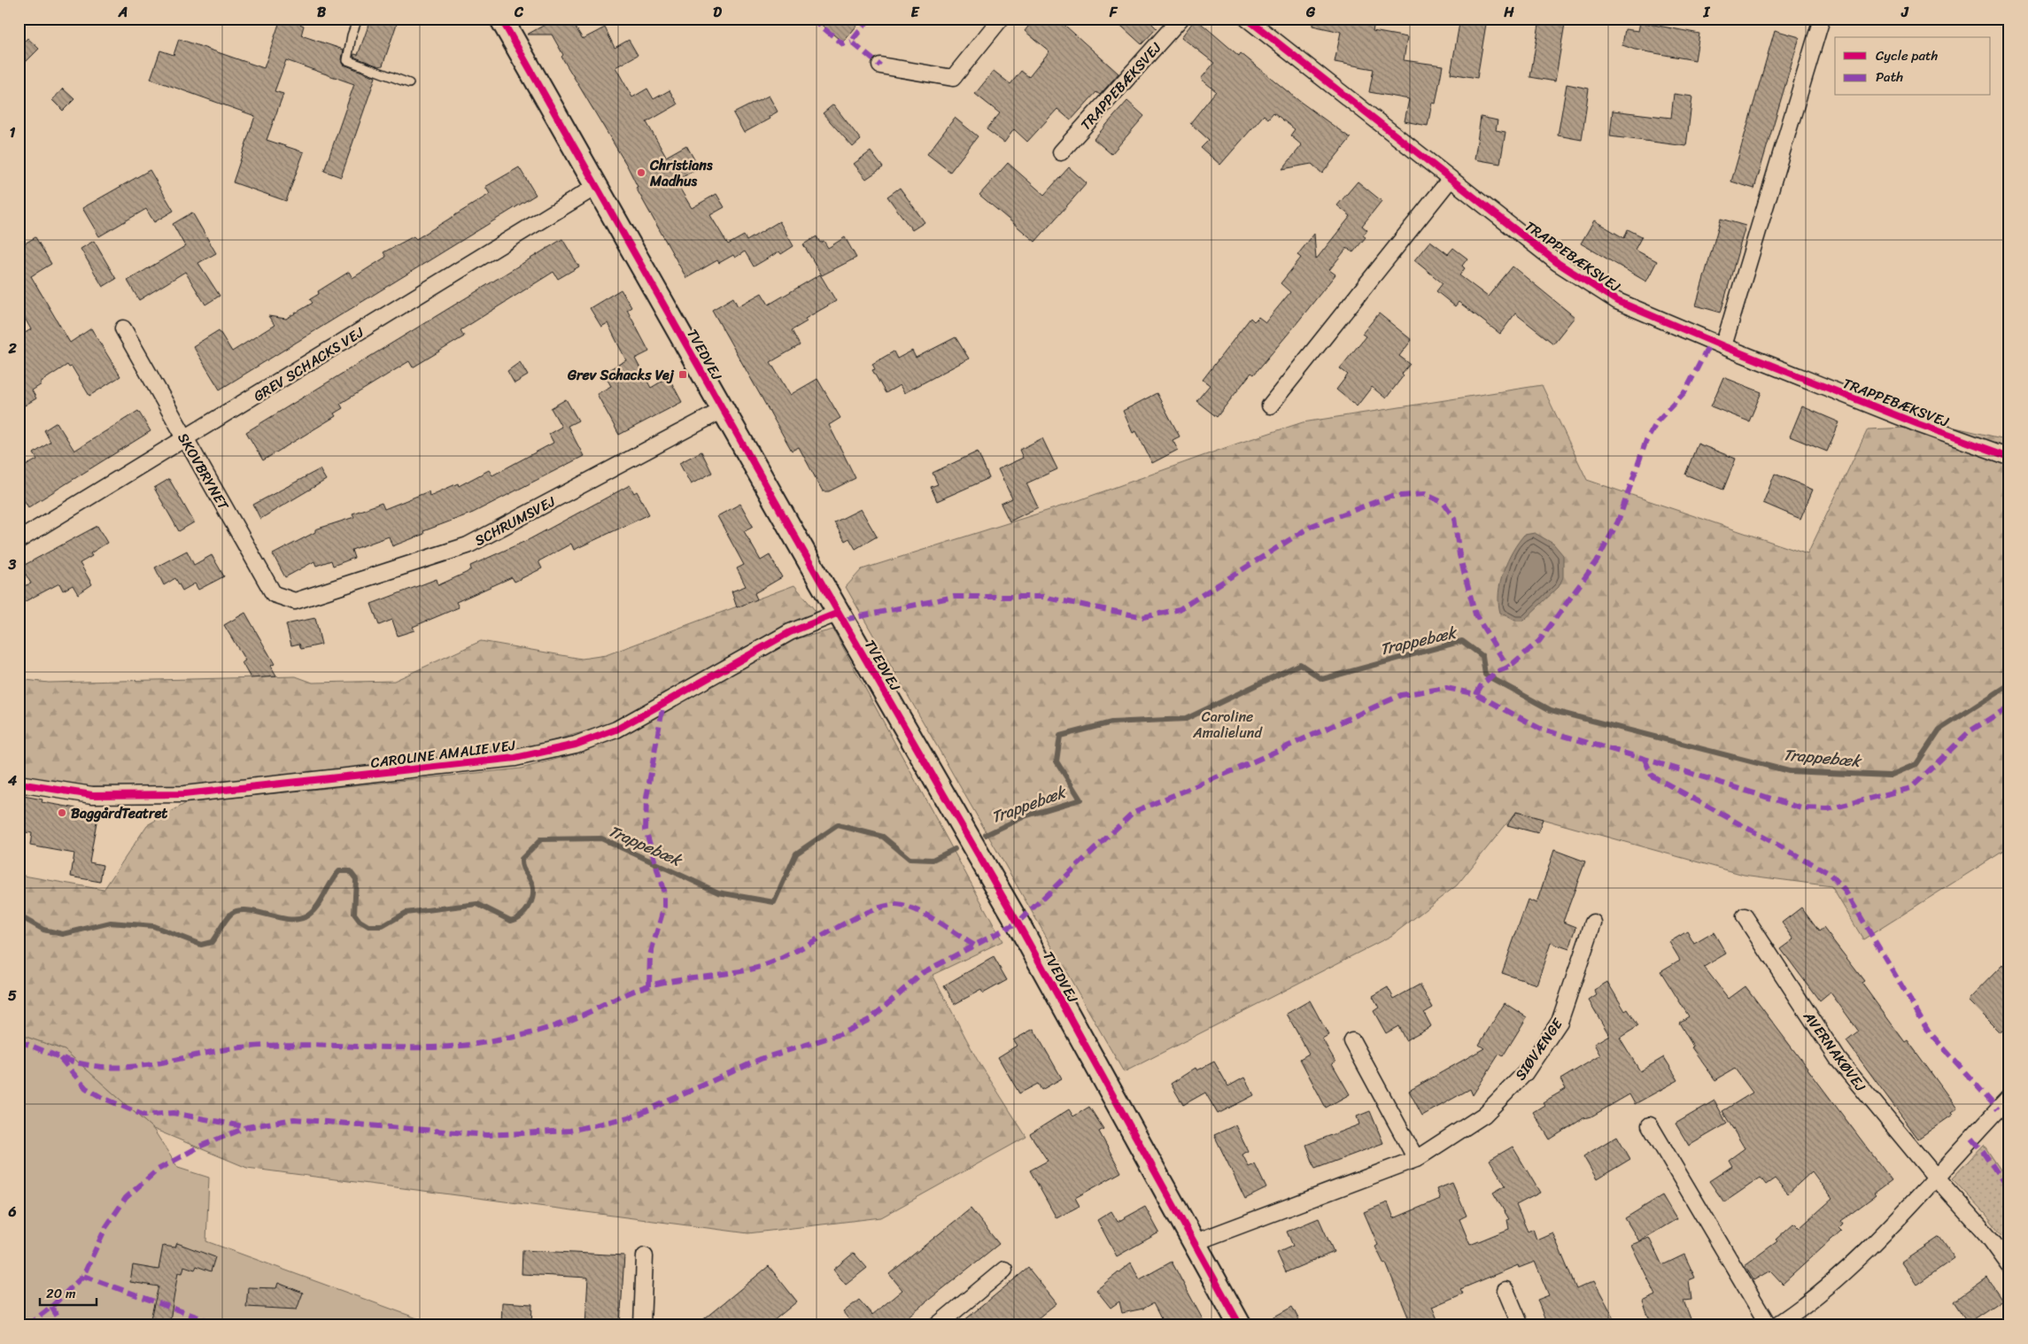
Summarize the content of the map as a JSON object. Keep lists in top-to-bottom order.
{
  "streets": {
    "street": [
      "TRAPPEBÆKSVEJ",
      "TVEDVEJ",
      "GREV SCHACKS VEJ",
      "SKOVBRYNET",
      "SCHRUMSVEJ",
      "CAROLINE AMALIE VEJ",
      "SIØVÆNGE",
      "AVERNAKØVEJ"
    ]
  },
  "crossings": [
    ["TVEDVEJ", "GREV SCHACKS VEJ"],
    ["TVEDVEJ", "SCHRUMSVEJ"],
    ["TVEDVEJ", "CAROLINE AMALIE VEJ"],
    ["TVEDVEJ", "SIØVÆNGE"],
    ["GREV SCHACKS VEJ", "SKOVBRYNET"],
    ["SKOVBRYNET", "SCHRUMSVEJ"]
  ],
  "water": ["Trappebæk"],
  "parks": ["Caroline Amalielund"],
  "places": {
    "other": ["Christians Madhus", "BaggårdTeatret"],
    "transit": ["Grev Schacks Vej"]
  },
  "legend": ["Cycle path", "Path"],
  "scale_bar": "20 m",
  "grid": {
    "columns": [
      "A",
      "B",
      "C",
      "D",
      "E",
      "F",
      "G",
      "H",
      "I",
      "J"
    ],
    "rows": [
      "1",
      "2",
      "3",
      "4",
      "5",
      "6"
    ]
  }
}
